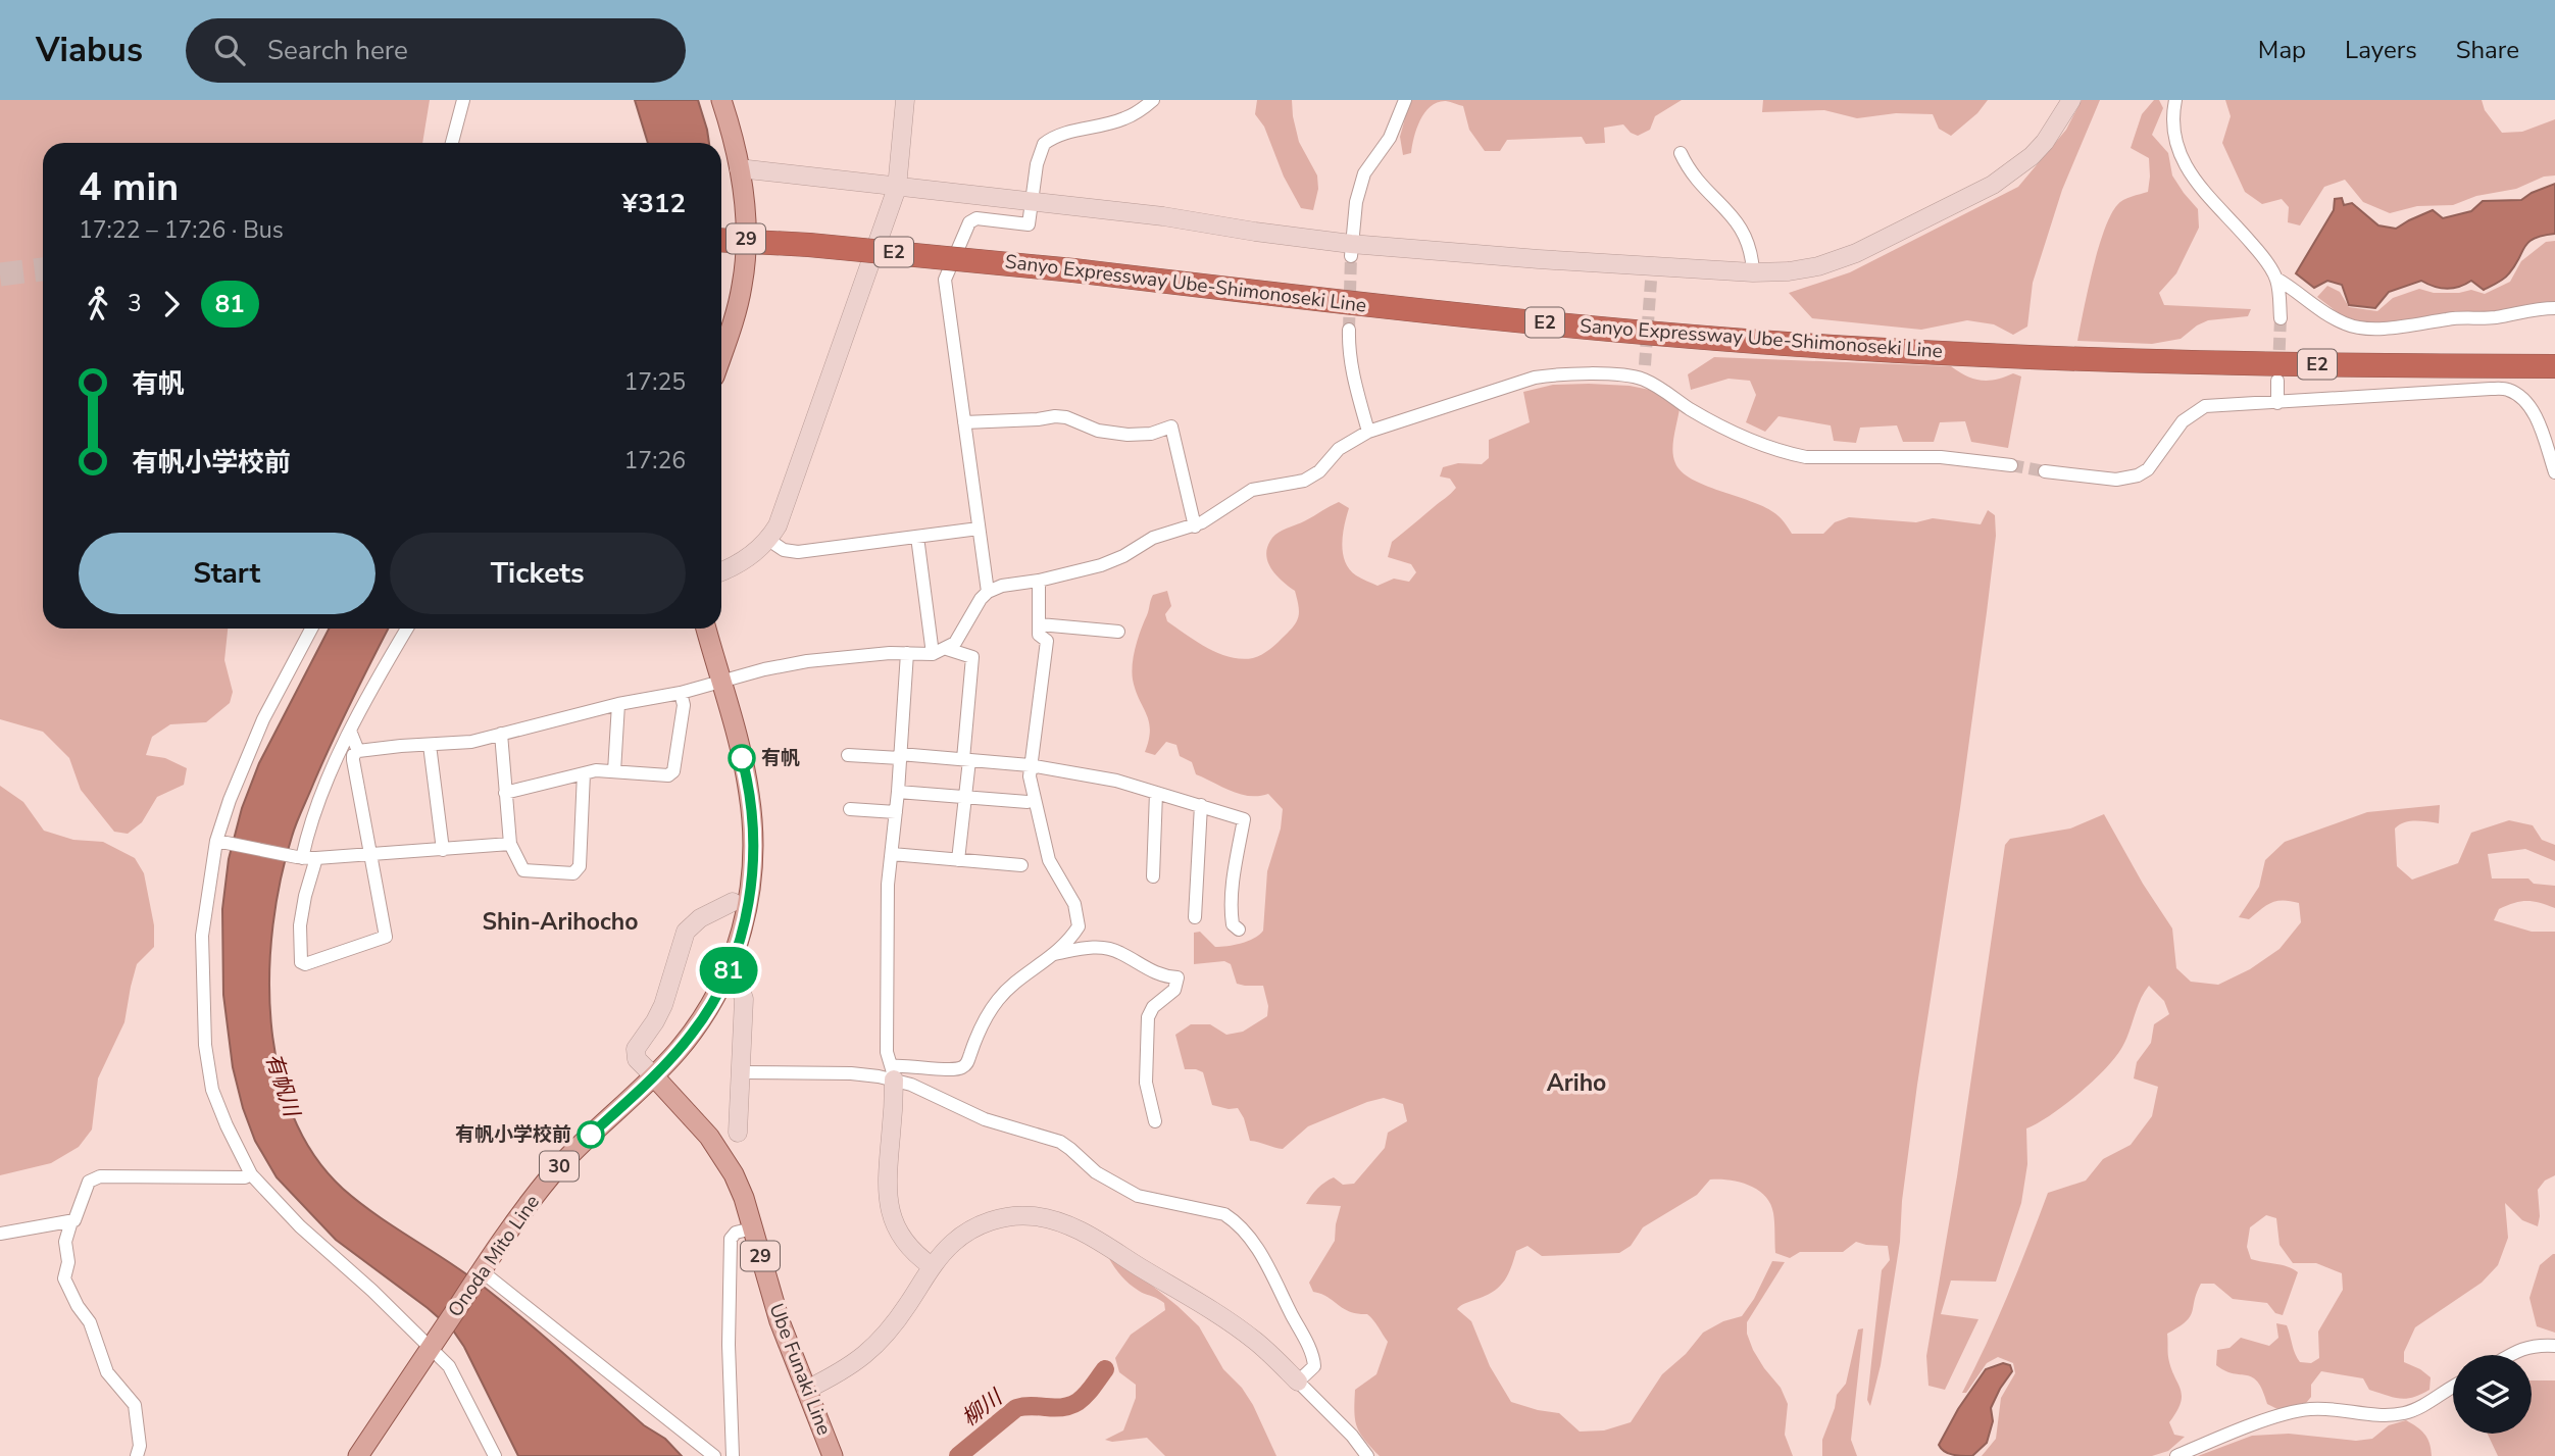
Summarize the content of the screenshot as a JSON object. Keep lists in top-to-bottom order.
{
  "streets": {
    "highway": ["E2", "Sanyo Expressway Ube-Shimonoseki Line"],
    "main road": [
      "29",
      "30",
      "Onoda Mito Line",
      "Ube Funaki Line"
    ]
  },
  "crossings": [
    ["Onoda Mito Line", "Ube Funaki Line"]
  ],
  "districts": ["Shin-Arihocho", "Ariho"],
  "water": ["有帆川", "柳川"],
  "places": ["有帆", "有帆小学校前"],
  "lines": ["bus line 81"],
  "page": {
    "header": "Viabus",
    "search": "Search here",
    "nav": ["Map", "Layers", "Share"],
    "on_map": "81",
    "heading": ["4 min", "17:22 – 17:26 · Bus", "¥312"],
    "legs": ["3", "81"],
    "list": [
      {
        "name": "有帆",
        "value": "17:25"
      },
      {
        "name": "有帆小学校前",
        "value": "17:26"
      }
    ],
    "buttons": ["Start", "Tickets"]
  }
}
